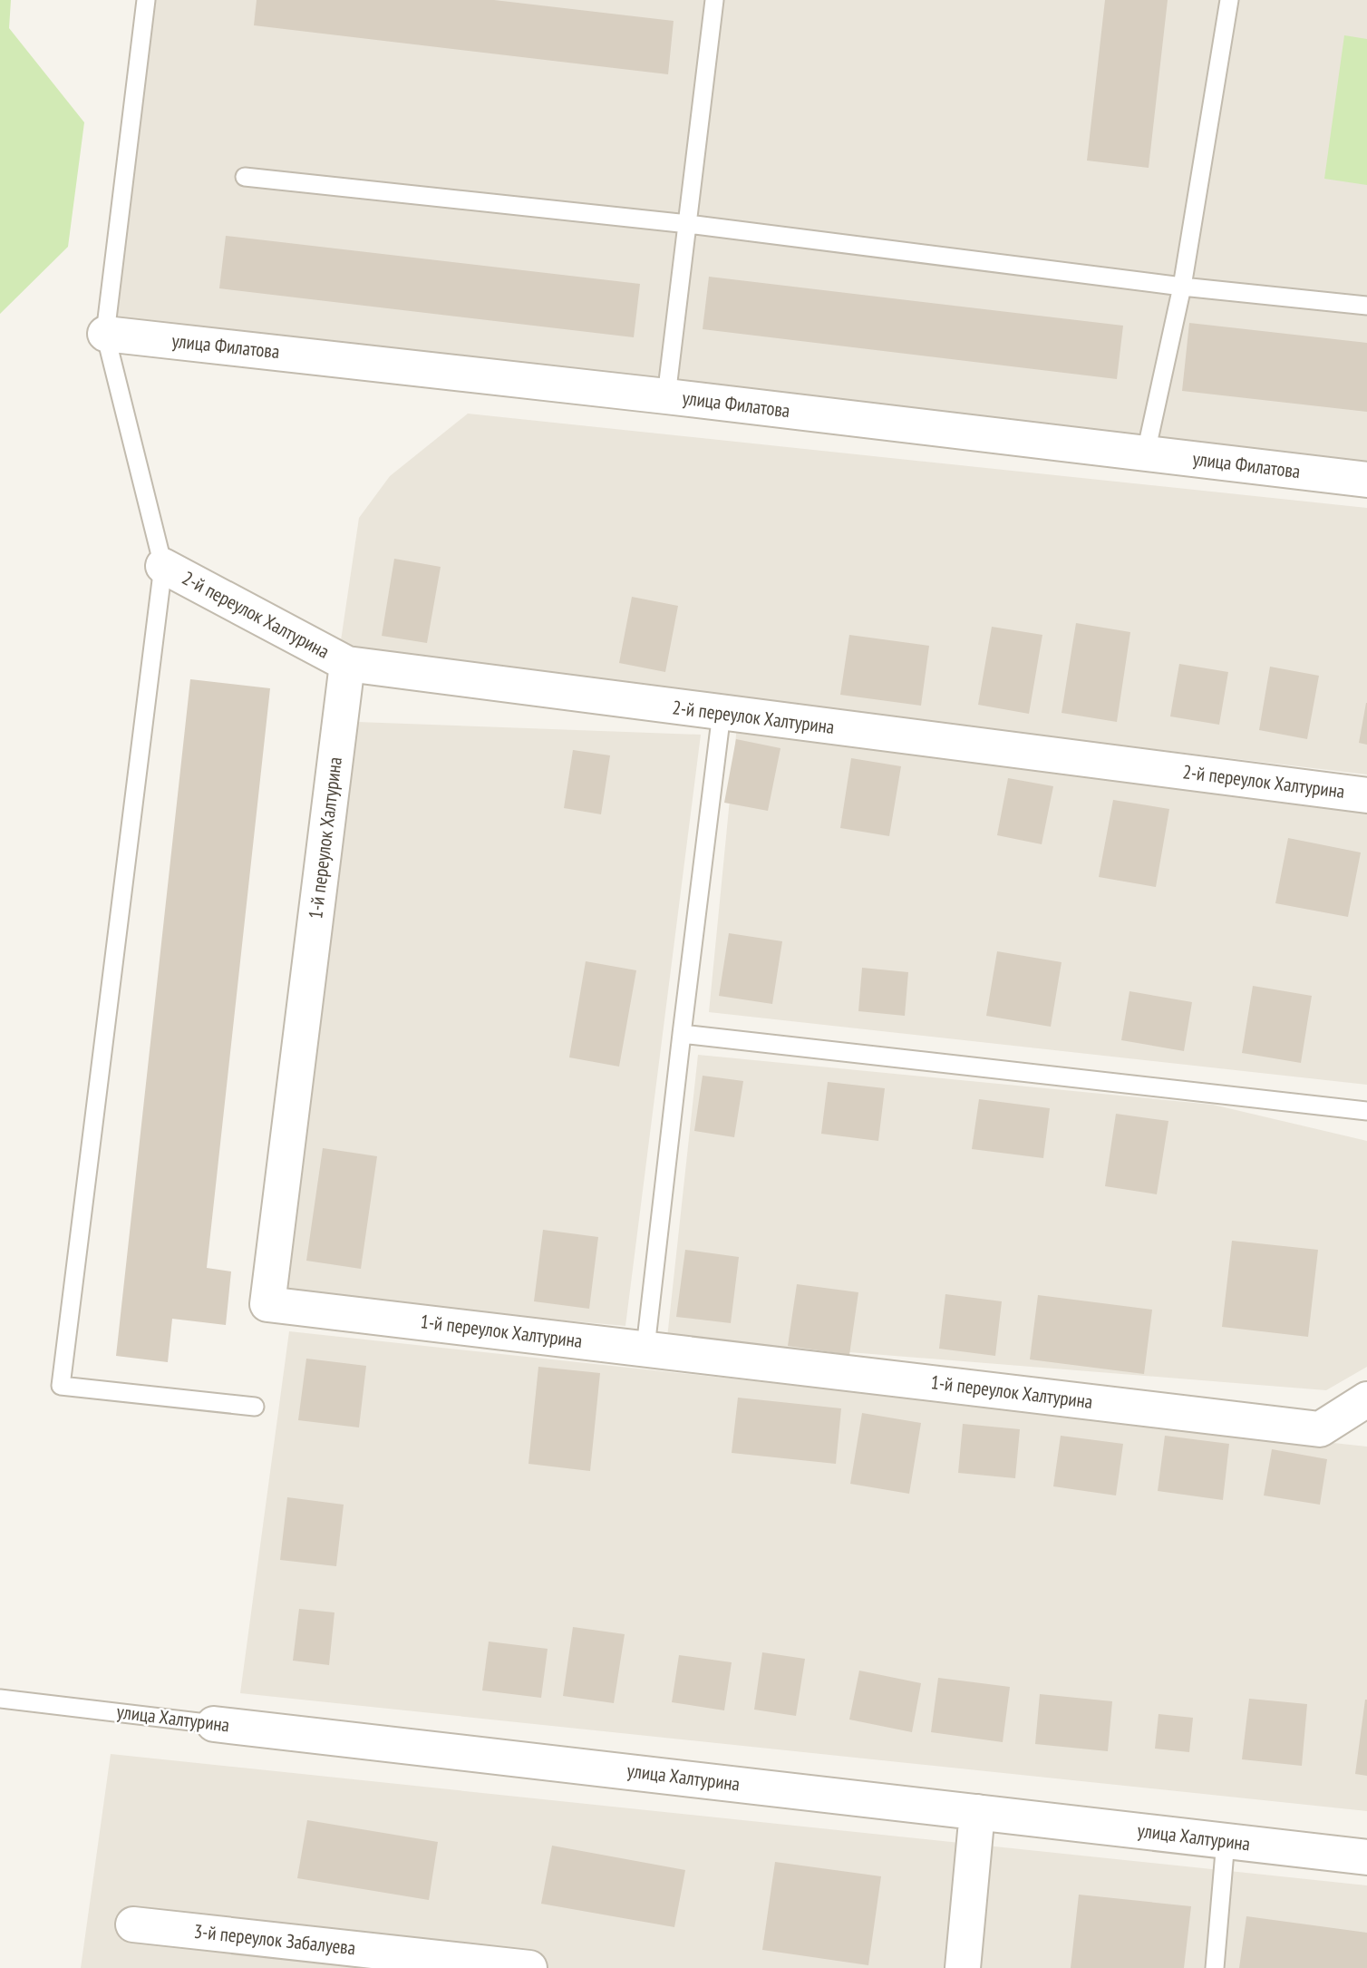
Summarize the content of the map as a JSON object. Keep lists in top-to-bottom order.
{
  "streets": {
    "street": [
      "улица Филатова",
      "2-й переулок Халтурина",
      "1-й переулок Халтурина",
      "улица Халтурина",
      "3-й переулок Забалуева"
    ]
  },
  "crossings": [
    ["2-й переулок Халтурина", "1-й переулок Халтурина"]
  ]
}
